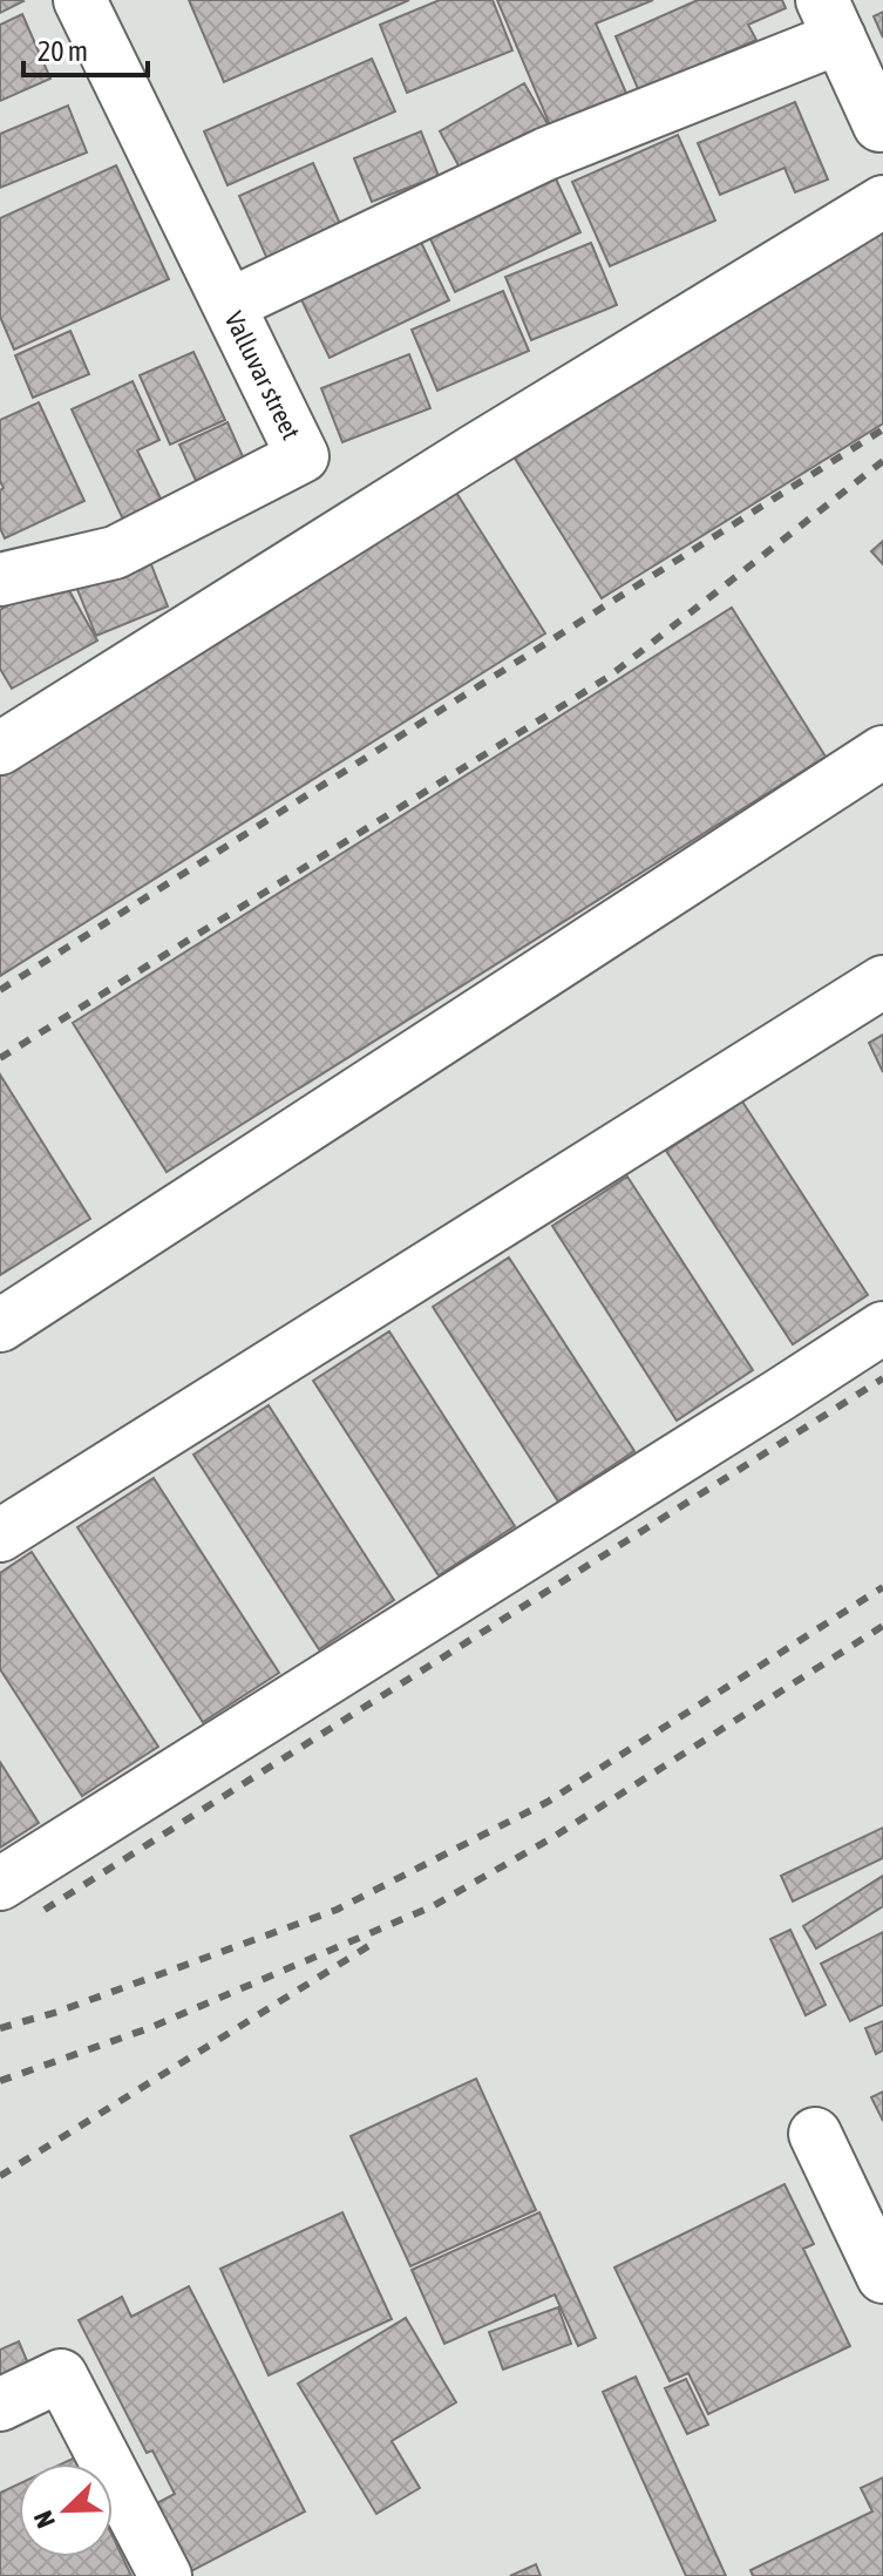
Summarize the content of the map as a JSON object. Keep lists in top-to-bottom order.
{
  "streets": {
    "street": ["Valluvar street"]
  },
  "scale_bar": "20 m",
  "north": "bottom left"
}
